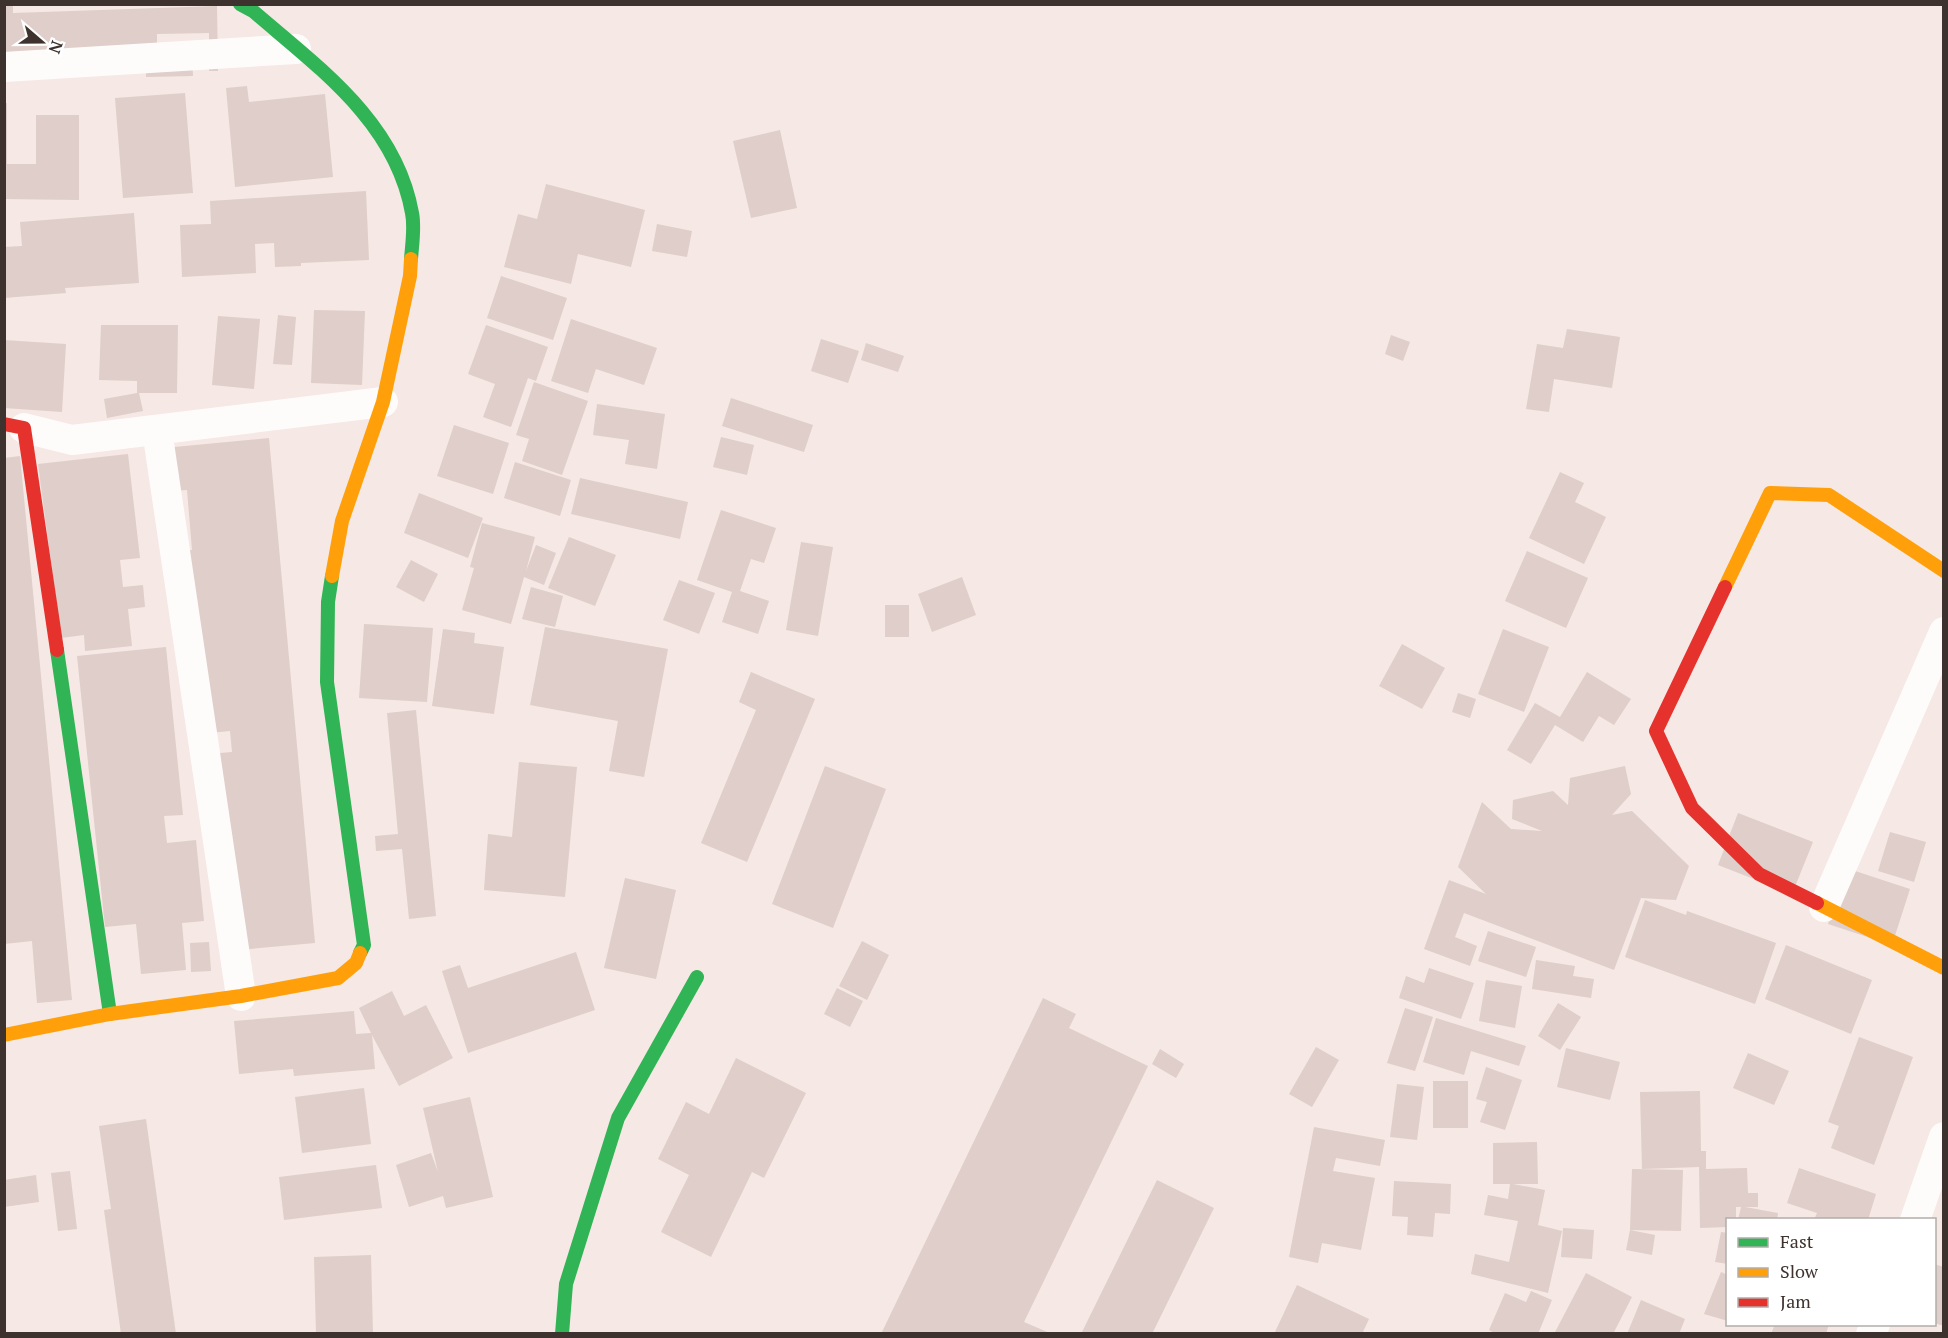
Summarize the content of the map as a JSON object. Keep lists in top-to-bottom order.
{
  "legend": ["Fast", "Slow", "Jam"],
  "north": "right"
}
